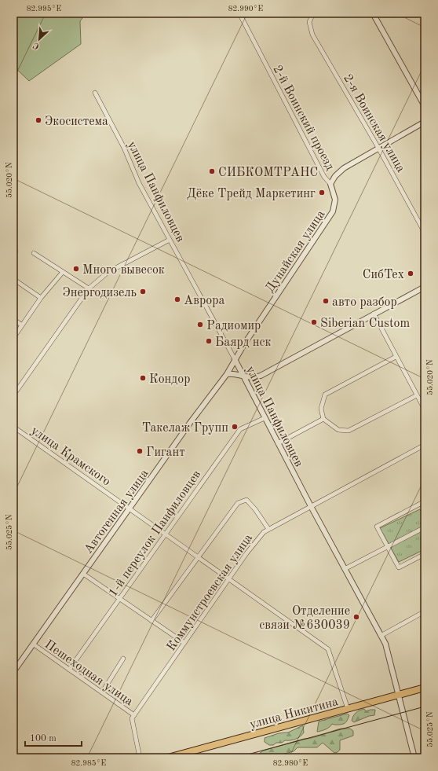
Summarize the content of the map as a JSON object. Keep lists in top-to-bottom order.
{
  "streets": {
    "main road": ["улица Никитина"],
    "street": [
      "2-й Воинский проезд",
      "2-я Воинская улица",
      "улица Панфиловцев",
      "Дунайская улица",
      "улица Крамского",
      "Автогенная улица",
      "1-й переулок Панфиловцев",
      "Коммунстроевская улица",
      "Пешеходная улица"
    ]
  },
  "crossings": [
    ["2-й Воинский проезд", "Дунайская улица"],
    ["улица Панфиловцев", "Дунайская улица"],
    ["улица Панфиловцев", "1-й переулок Панфиловцев"],
    ["улица Панфиловцев", "Коммунстроевская улица"],
    ["улица Панфиловцев", "улица Никитина"],
    ["Дунайская улица", "Автогенная улица"],
    ["улица Крамского", "Автогенная улица"],
    ["улица Крамского", "1-й переулок Панфиловцев"],
    ["улица Крамского", "Коммунстроевская улица"],
    ["улица Крамского", "улица Никитина"],
    ["Автогенная улица", "Пешеходная улица"],
    ["1-й переулок Панфиловцев", "Пешеходная улица"],
    ["Коммунстроевская улица", "Пешеходная улица"]
  ],
  "places": [
    "Экосистема",
    "СИБКОМТРАНС",
    "Дёке Трейд Маркетинг",
    "Много вывесок",
    "СибТех",
    "Энергодизель",
    "Аврора",
    "авто разбор",
    "Siberian Custom",
    "Радиомир",
    "Баярд нск",
    "Кондор",
    "Такелаж Групп",
    "Гигант",
    "Отделение связи №630039"
  ],
  "scale_bar": "100 m",
  "north": "bottom left",
  "coordinates": [
    "82.995°E",
    "82.990°E",
    "55.020°N",
    "55.025°N",
    "82.985°E",
    "82.980°E"
  ]
}
